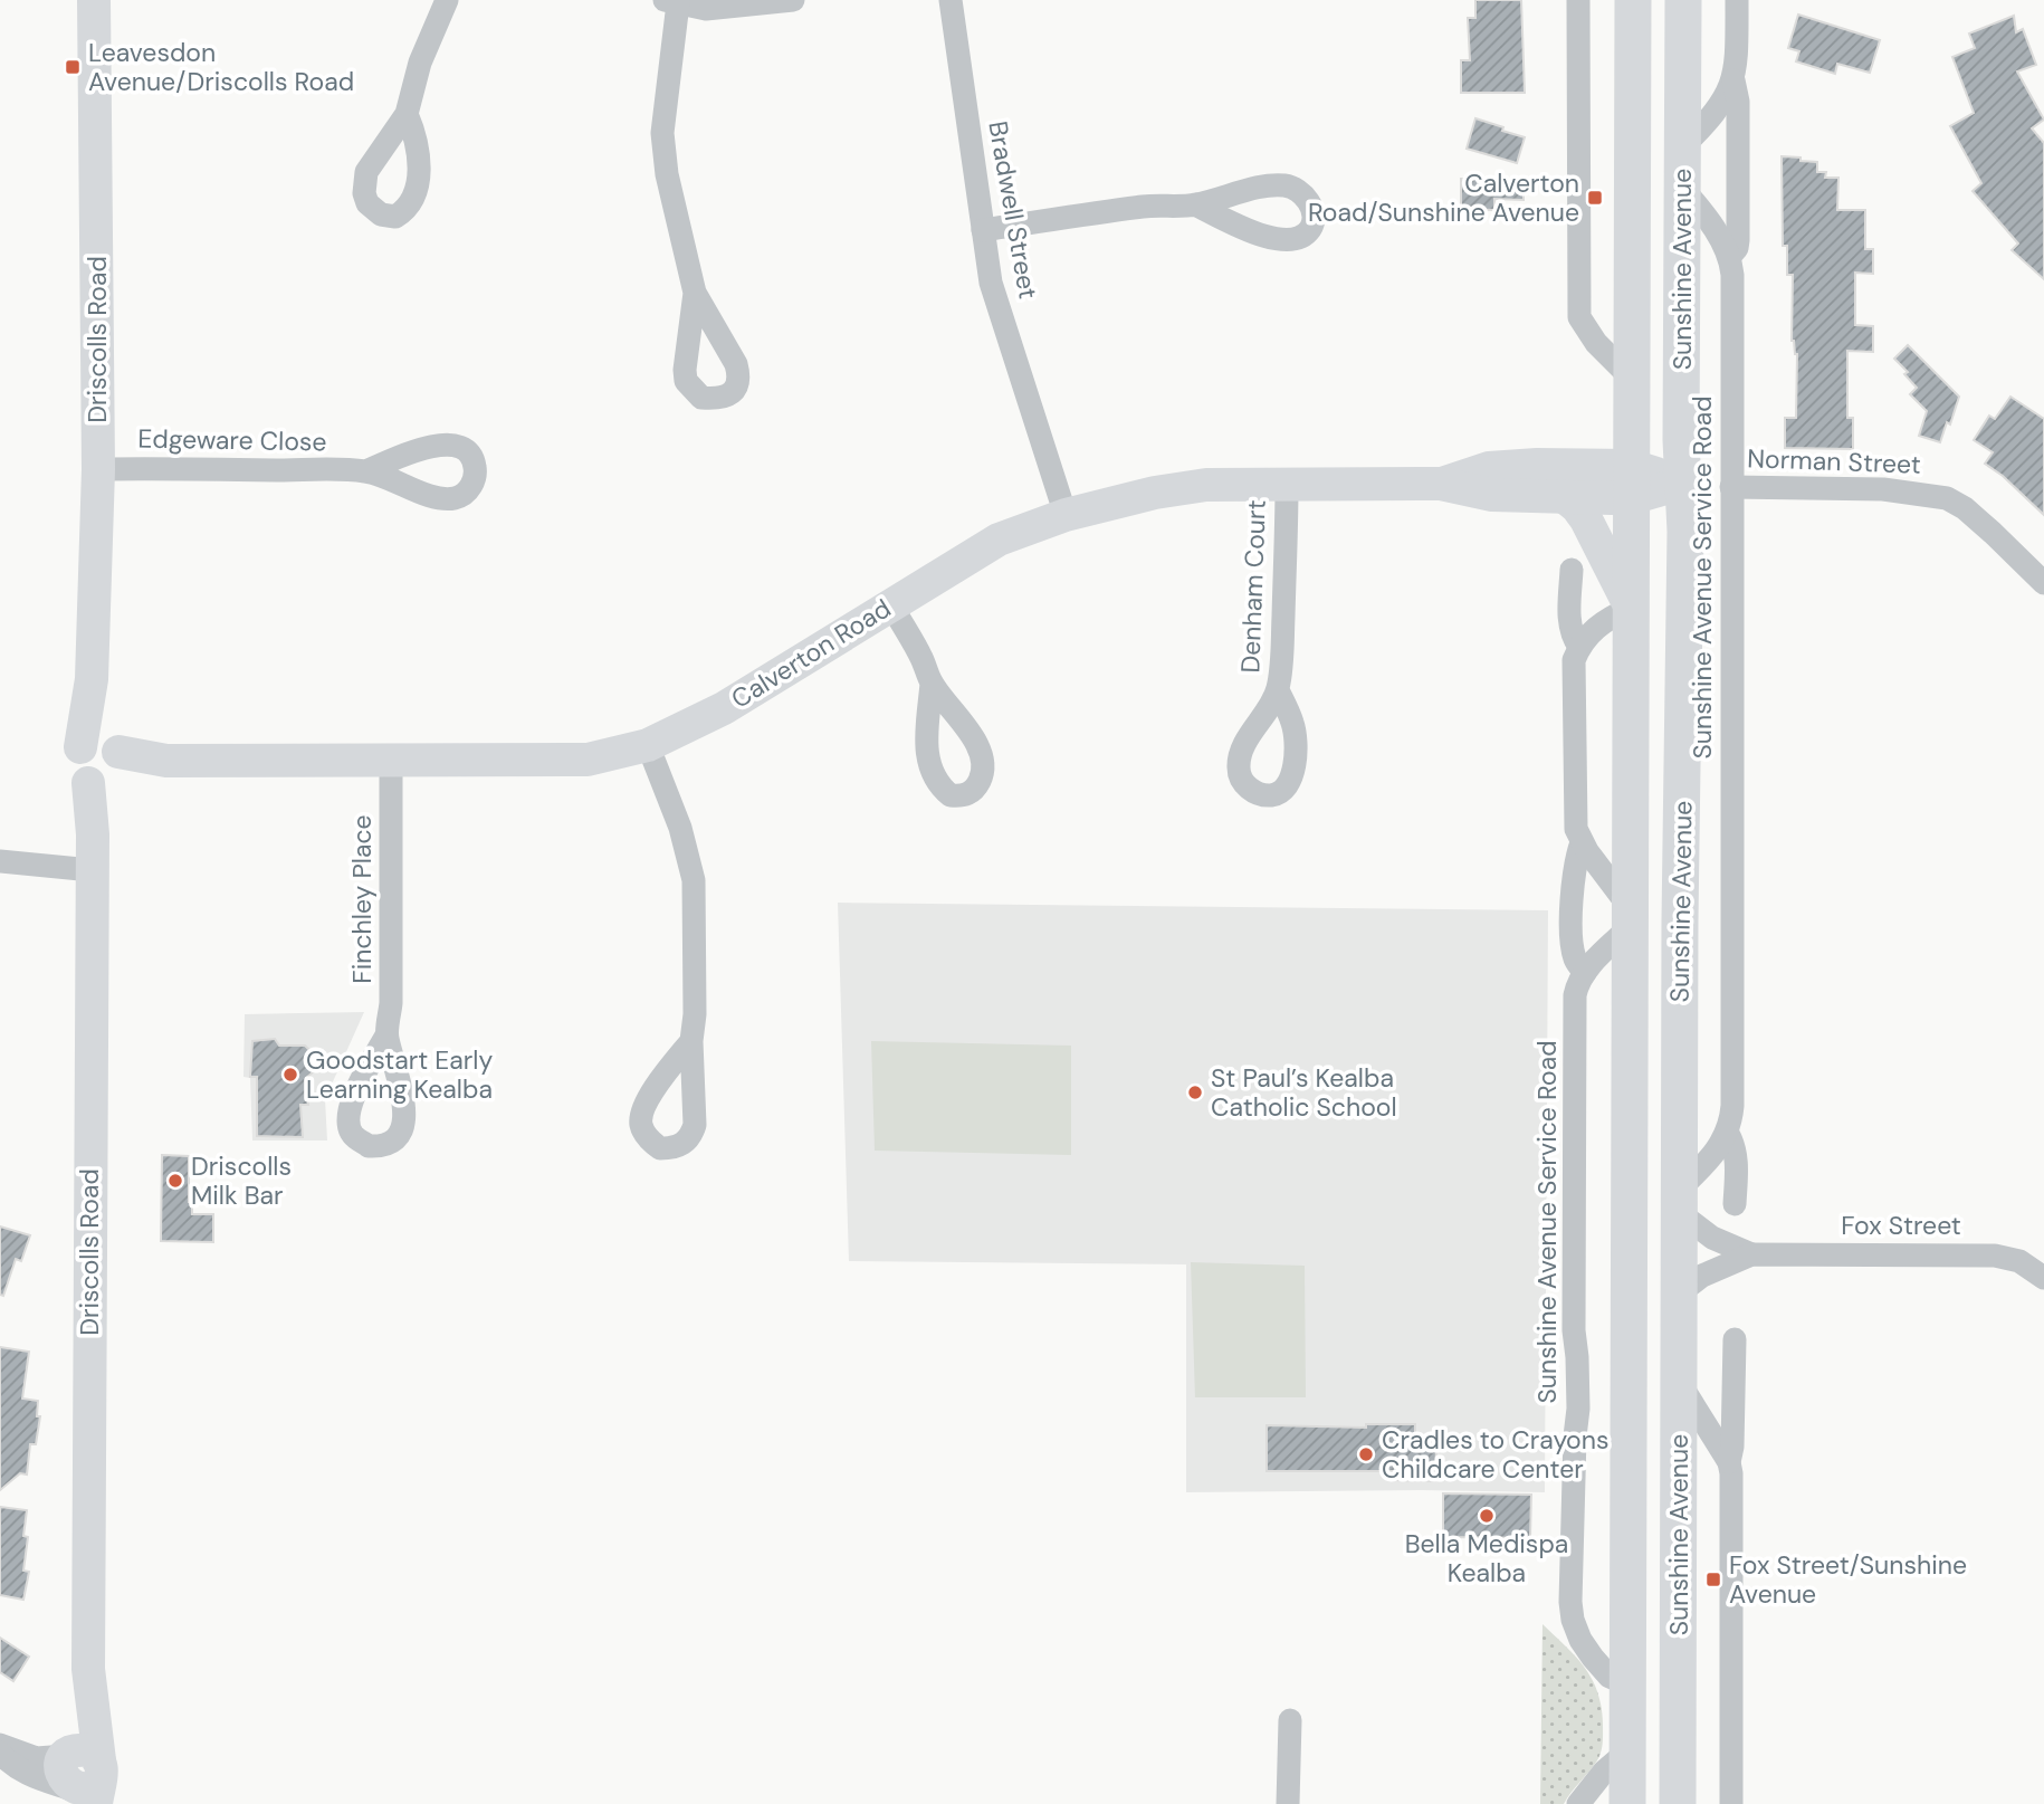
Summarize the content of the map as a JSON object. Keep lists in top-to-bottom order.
{
  "streets": {
    "main road": ["Sunshine Avenue"],
    "street": [
      "Bradwell Street",
      "Driscolls Road",
      "Edgeware Close",
      "Norman Street",
      "Sunshine Avenue Service Road",
      "Denham Court",
      "Calverton Road",
      "Finchley Place",
      "Fox Street"
    ]
  },
  "crossings": [
    ["Bradwell Street", "Calverton Road"],
    ["Sunshine Avenue", "Sunshine Avenue Service Road"],
    ["Sunshine Avenue", "Calverton Road"],
    ["Sunshine Avenue", "Fox Street"],
    ["Driscolls Road", "Edgeware Close"],
    ["Driscolls Road", "Calverton Road"],
    ["Norman Street", "Sunshine Avenue Service Road"],
    ["Denham Court", "Calverton Road"],
    ["Calverton Road", "Finchley Place"]
  ],
  "places": {
    "transit": ["Leavesdon Avenue/Driscolls Road", "Calverton Road/Sunshine Avenue", "Fox Street/Sunshine Avenue"],
    "other": [
      "Goodstart Early Learning Kealba",
      "St Paul’s Kealba Catholic School",
      "Driscolls Milk Bar",
      "Cradles to Crayons Childcare Center",
      "Bella Medispa Kealba"
    ]
  }
}
